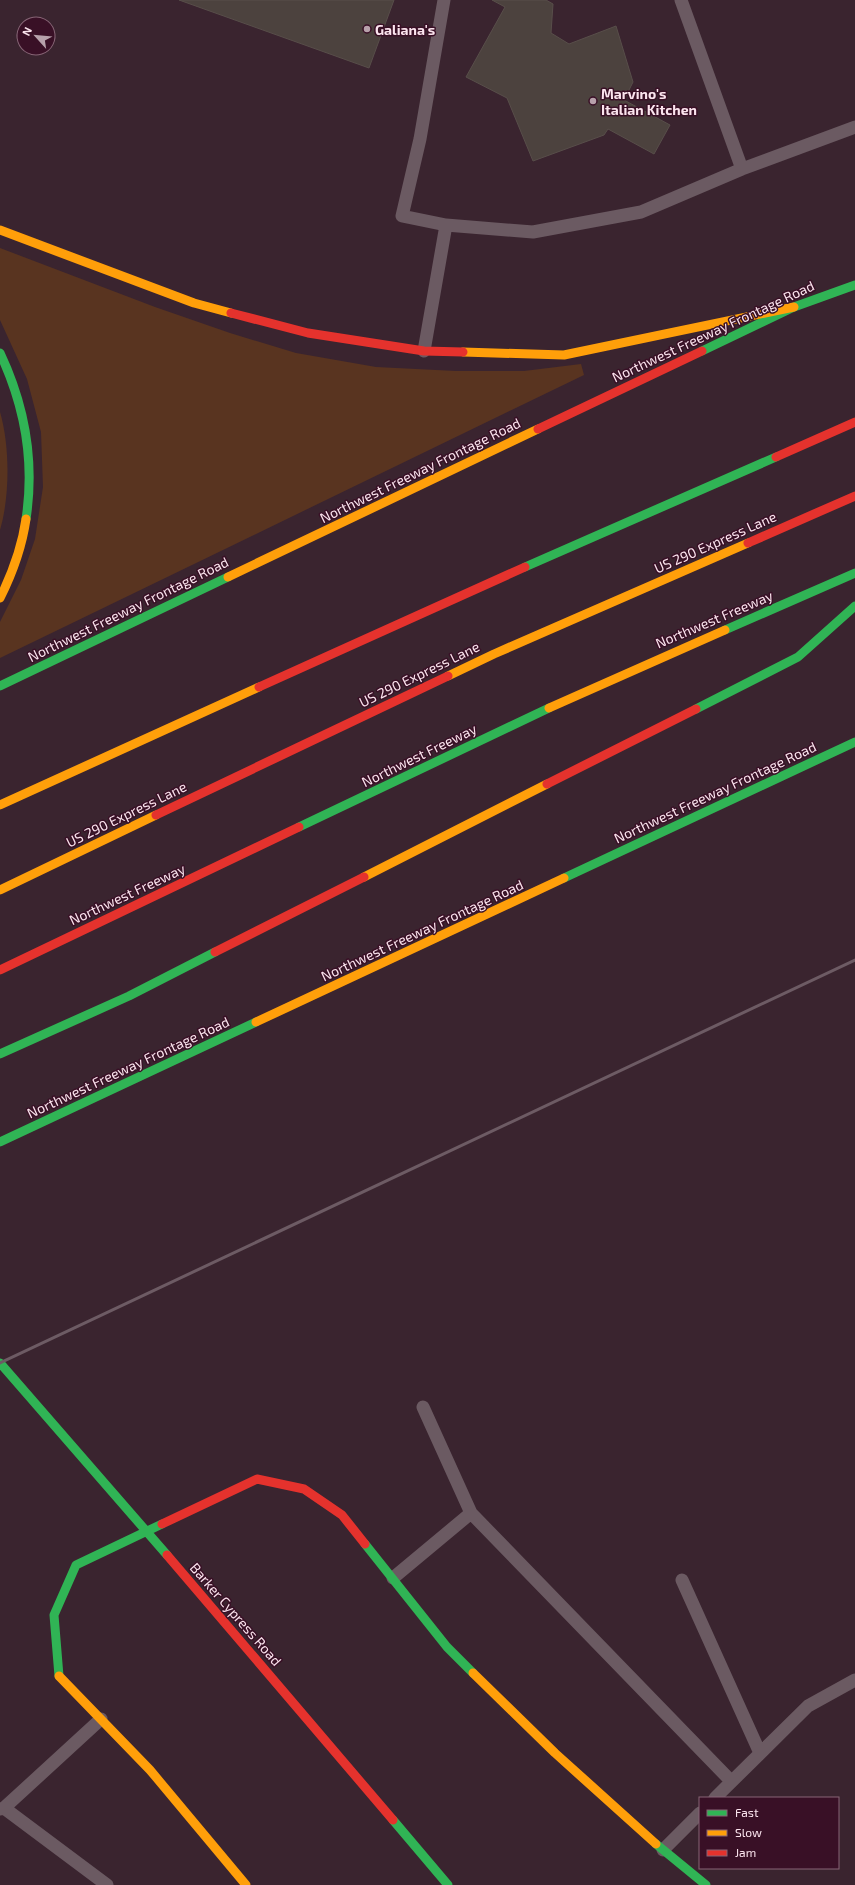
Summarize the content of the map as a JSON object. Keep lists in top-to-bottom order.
{
  "streets": {
    "main road": [
      "Northwest Freeway Frontage Road",
      "US 290 Express Lane",
      "Northwest Freeway",
      "Barker Cypress Road"
    ]
  },
  "places": ["Galiana's", "Marvino's Italian Kitchen"],
  "legend": ["Fast", "Slow", "Jam"],
  "north": "top left"
}
